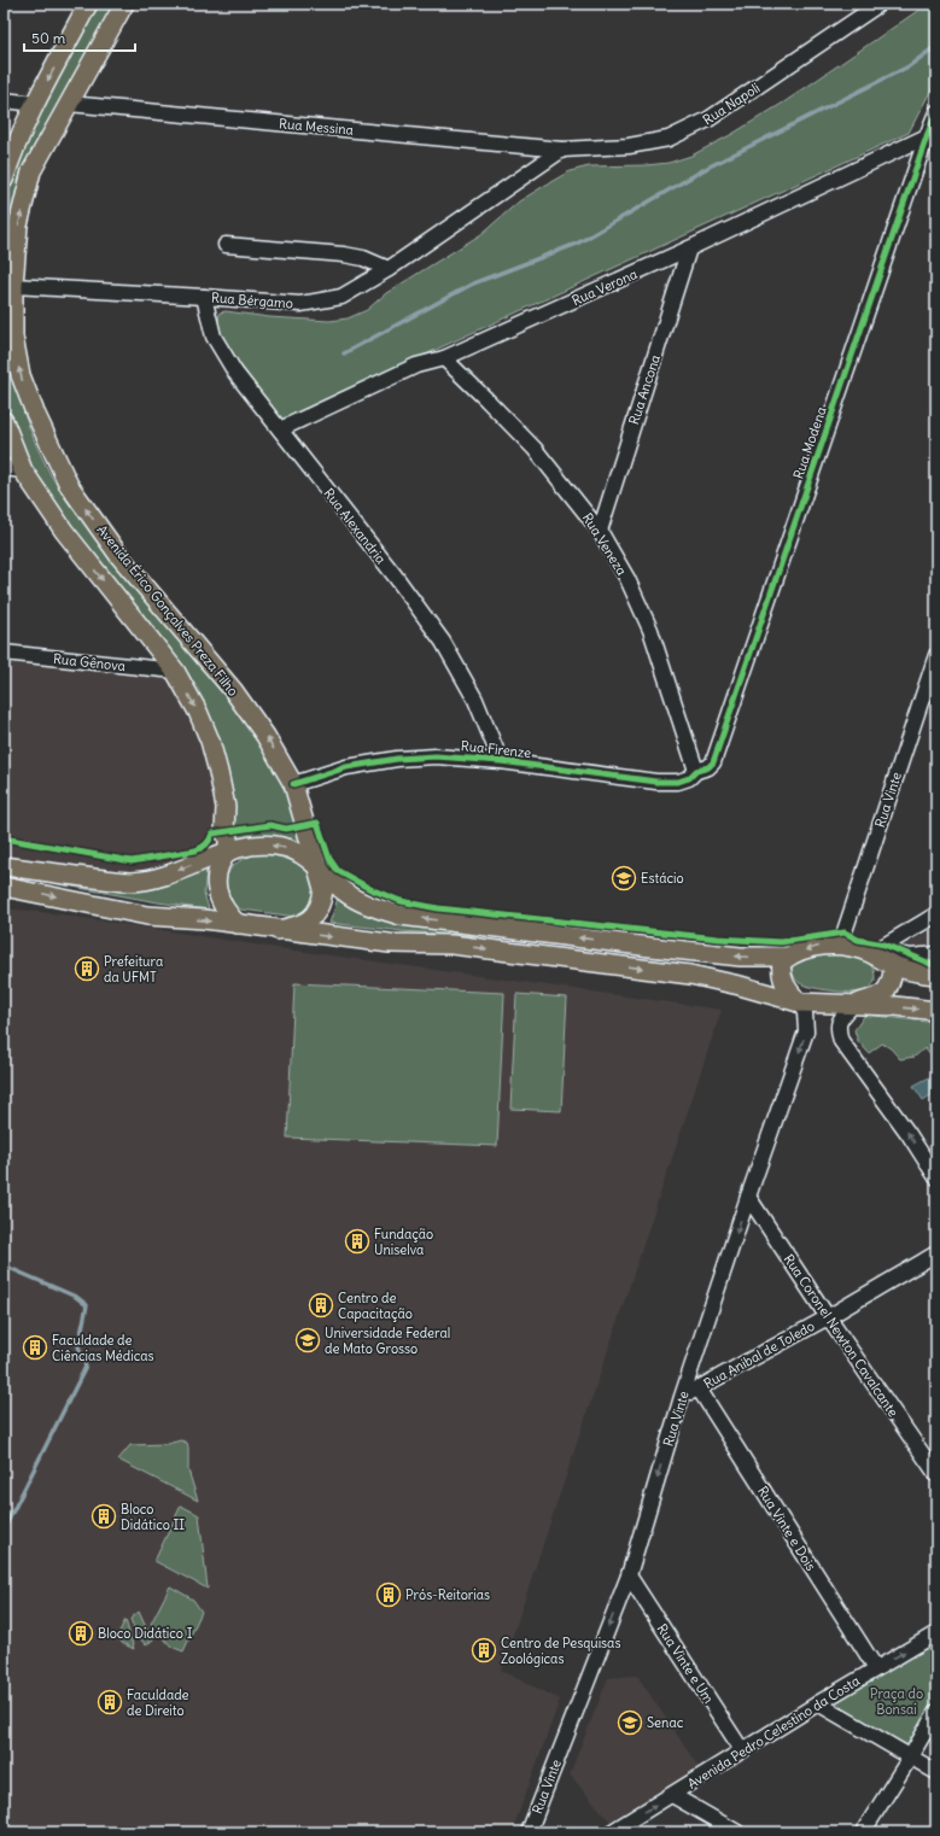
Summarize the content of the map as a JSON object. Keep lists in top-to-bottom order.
{
  "streets": {
    "main road": ["Avenida Érico Gonçalves Preza Filho"],
    "street": [
      "Rua Napoli",
      "Rua Messina",
      "Rua Verona",
      "Rua Bérgamo",
      "Rua Ancona",
      "Rua Modena",
      "Rua Alexandria",
      "Rua Veneza",
      "Rua Gênova",
      "Rua Firenze",
      "Rua Vinte",
      "Rua Coronel Newton Cavalcante",
      "Rua Anibal de Toledo",
      "Rua Vinte e Dois",
      "Rua Vinte e Um",
      "Avenida Pedro Celestino da Costa"
    ]
  },
  "crossings": [
    ["Rua Napoli", "Rua Messina"],
    ["Rua Napoli", "Rua Bérgamo"],
    ["Rua Messina", "Rua Bérgamo"],
    ["Rua Messina", "Avenida Érico Gonçalves Preza Filho"],
    ["Rua Verona", "Rua Ancona"],
    ["Rua Verona", "Rua Modena"],
    ["Rua Verona", "Rua Alexandria"],
    ["Rua Verona", "Rua Veneza"],
    ["Rua Bérgamo", "Rua Alexandria"],
    ["Rua Bérgamo", "Avenida Érico Gonçalves Preza Filho"],
    ["Rua Ancona", "Rua Veneza"],
    ["Rua Modena", "Rua Veneza"],
    ["Rua Modena", "Rua Firenze"],
    ["Rua Alexandria", "Rua Firenze"],
    ["Rua Veneza", "Rua Firenze"],
    ["Avenida Érico Gonçalves Preza Filho", "Rua Firenze"],
    ["Rua Vinte", "Rua Coronel Newton Cavalcante"],
    ["Rua Vinte", "Rua Anibal de Toledo"],
    ["Rua Vinte", "Rua Vinte e Um"],
    ["Rua Coronel Newton Cavalcante", "Rua Anibal de Toledo"],
    ["Rua Anibal de Toledo", "Rua Vinte e Dois"],
    ["Rua Vinte e Dois", "Avenida Pedro Celestino da Costa"],
    ["Rua Vinte e Um", "Avenida Pedro Celestino da Costa"]
  ],
  "one_way": ["Rua Vinte", "Avenida Pedro Celestino da Costa"],
  "parks": ["Praça do Bonsai"],
  "places": {
    "school or university": ["Estácio", "Universidade Federal de Mato Grosso", "Senac"],
    "building": [
      "Prefeitura da UFMT",
      "Fundação Uniselva",
      "Centro de Capacitação",
      "Faculdade de Ciências Médicas",
      "Bloco Didático II",
      "Prós-Reitorias",
      "Bloco Didático I",
      "Centro de Pesquisas Zoológicas",
      "Faculdade de Direito"
    ]
  },
  "scale_bar": "50 m"
}
